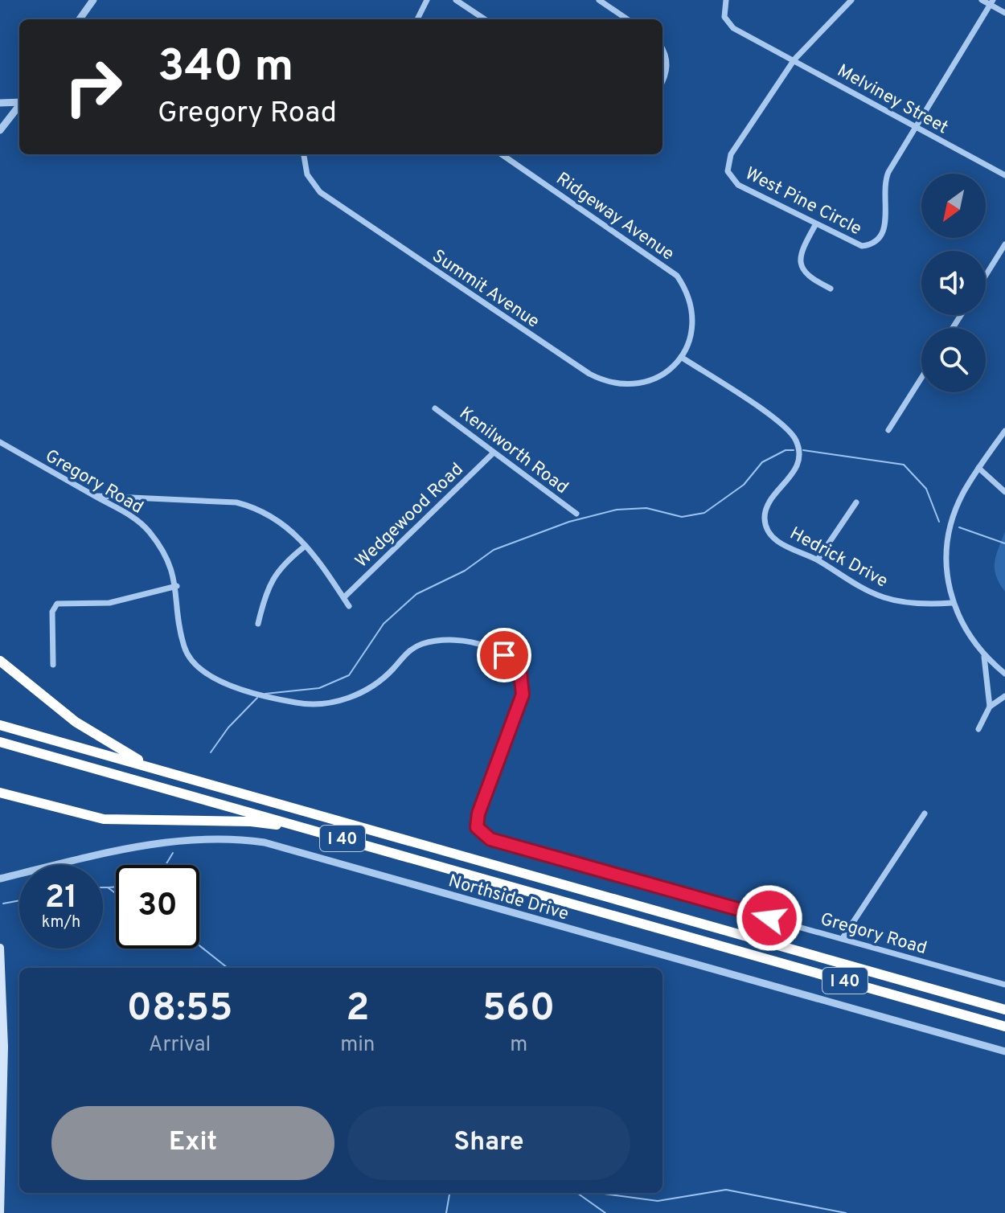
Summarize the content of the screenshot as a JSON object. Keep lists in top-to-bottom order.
{
  "streets": {
    "highway": ["I 40"],
    "street": [
      "Melviney Street",
      "West Pine Circle",
      "Ridgeway Avenue",
      "Summit Avenue",
      "Kenilworth Road",
      "Gregory Road",
      "Wedgewood Road",
      "Hedrick Drive",
      "Northside Drive"
    ]
  },
  "crossings": [
    ["Melviney Street", "West Pine Circle"],
    ["Ridgeway Avenue", "Summit Avenue"],
    ["Ridgeway Avenue", "Hedrick Drive"],
    ["Summit Avenue", "Hedrick Drive"],
    ["Kenilworth Road", "Wedgewood Road"]
  ],
  "north": "bottom left",
  "page": {
    "turn": ["340 m", "Gregory Road"],
    "speed": "21 km/h",
    "limit": "30",
    "eta": [
      "08:55",
      "Arrival",
      "2",
      "min",
      "560",
      "m"
    ],
    "buttons": ["Exit", "Share"]
  }
}
